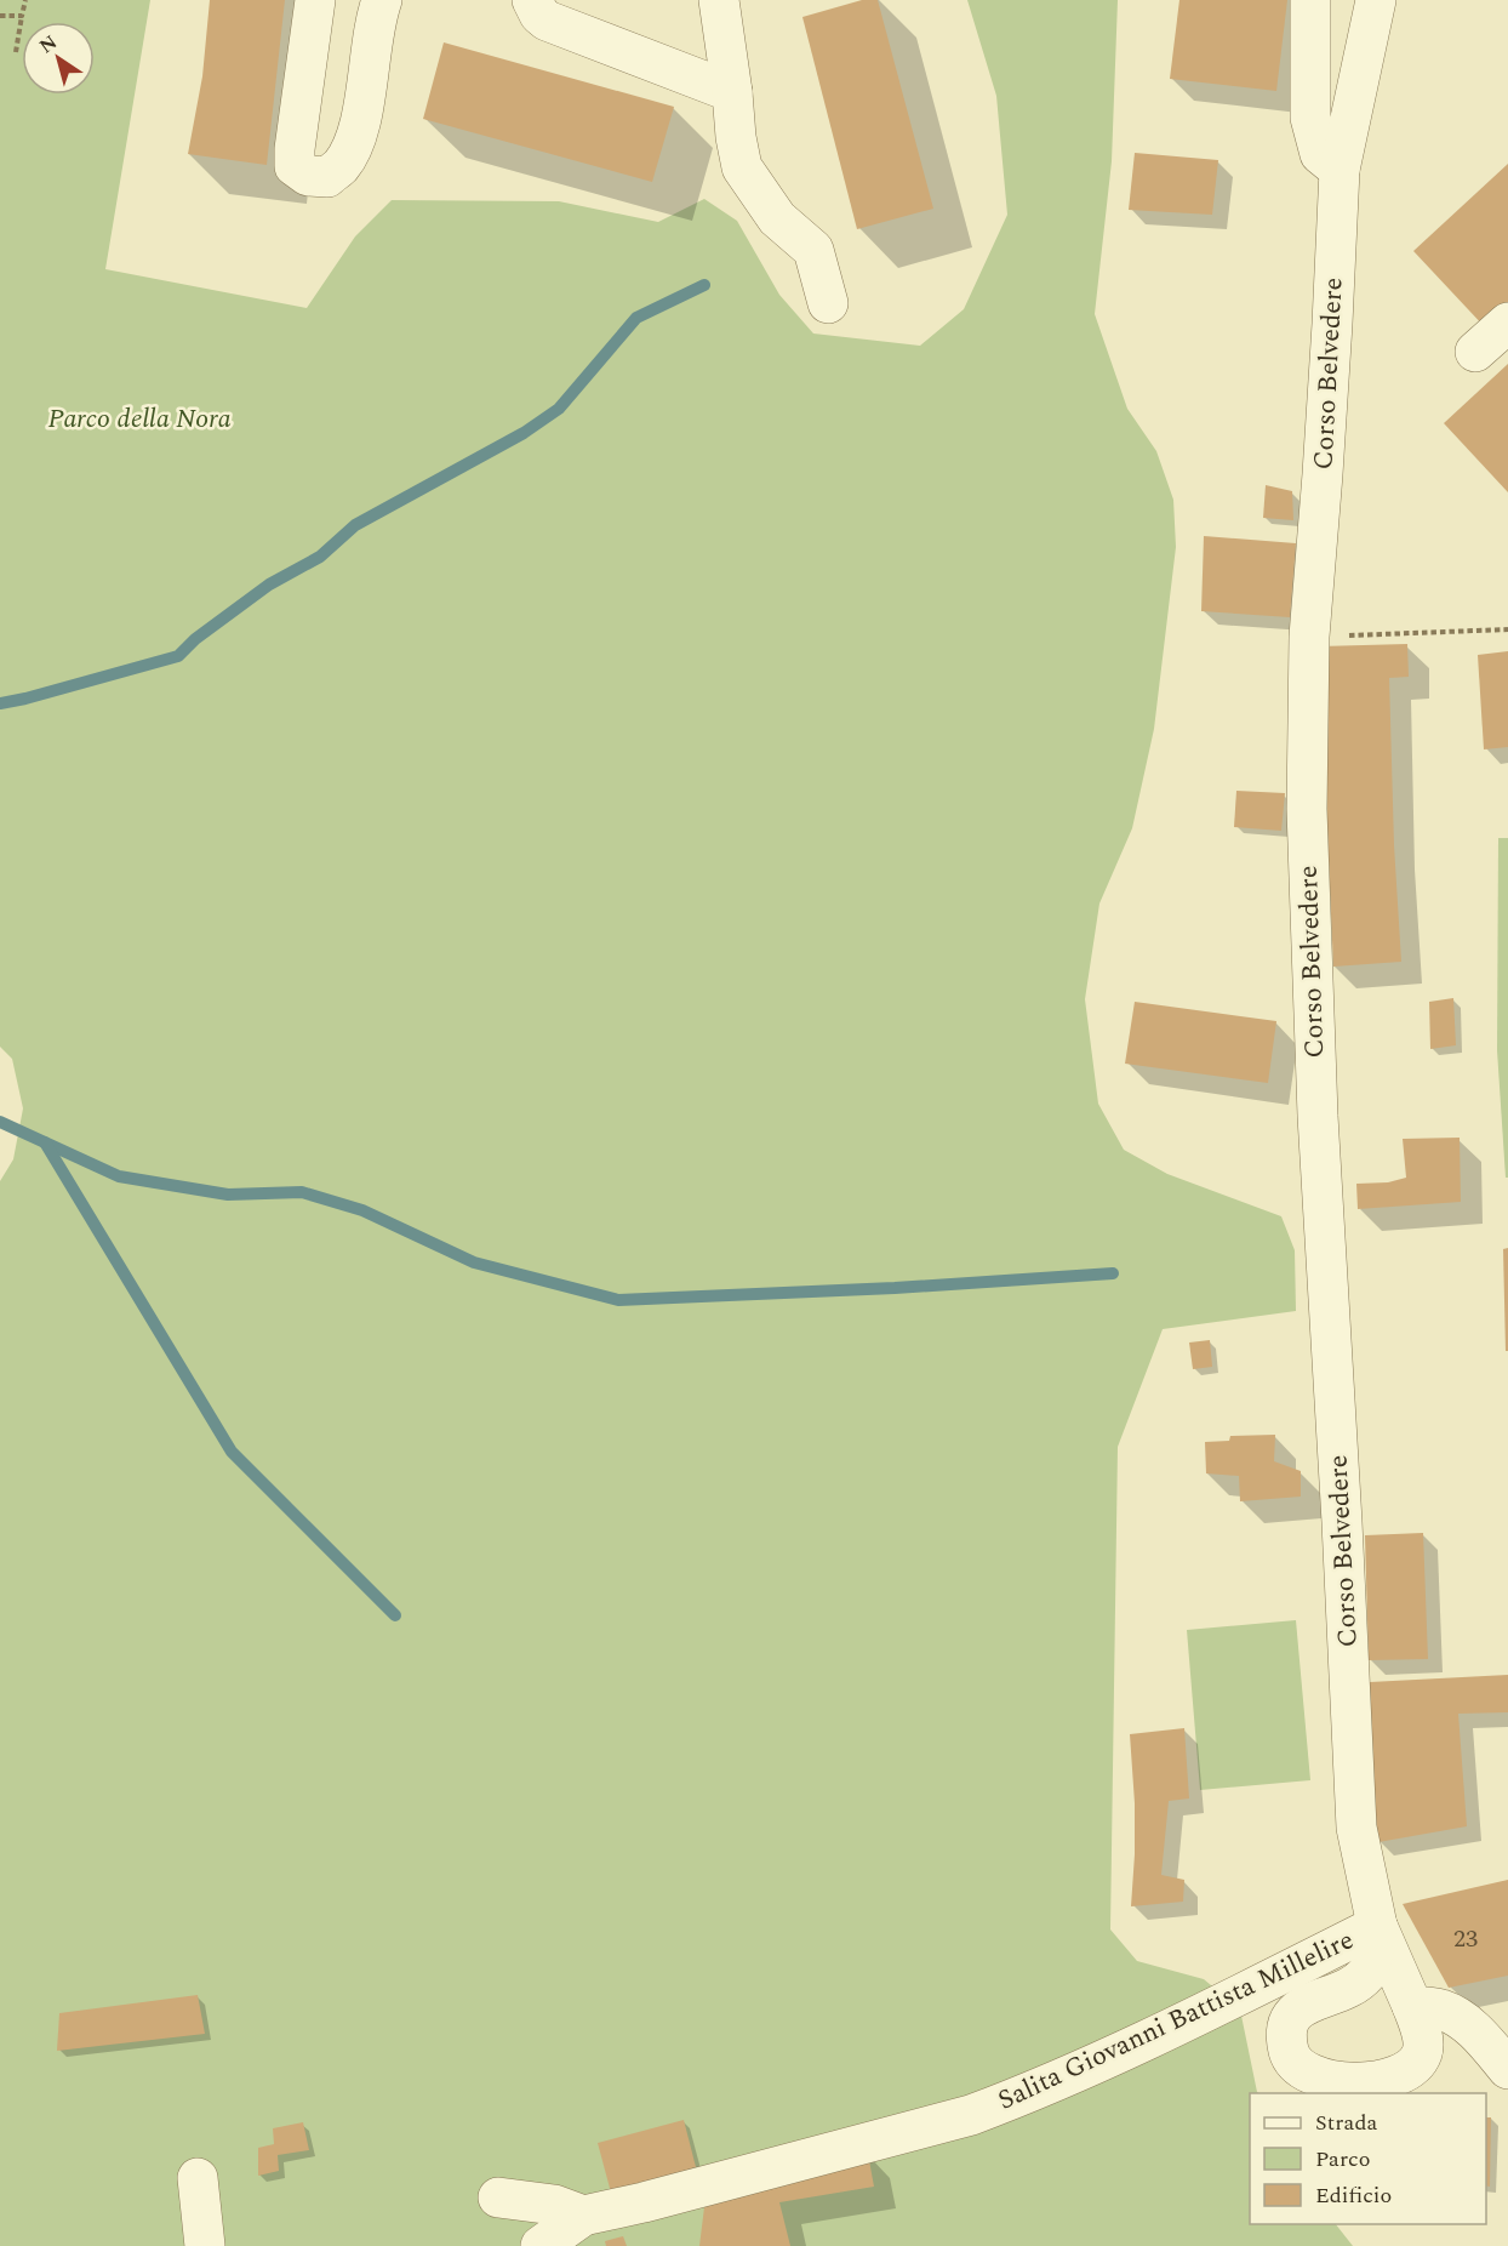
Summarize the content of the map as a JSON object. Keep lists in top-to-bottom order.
{
  "streets": {
    "street": ["Corso Belvedere", "Salita Giovanni Battista Millelire"]
  },
  "crossings": [
    ["Corso Belvedere", "Salita Giovanni Battista Millelire"]
  ],
  "parks": ["Parco della Nora"],
  "house_numbers": ["23"],
  "legend": ["Strada", "Parco", "Edificio"],
  "north": "top left"
}
